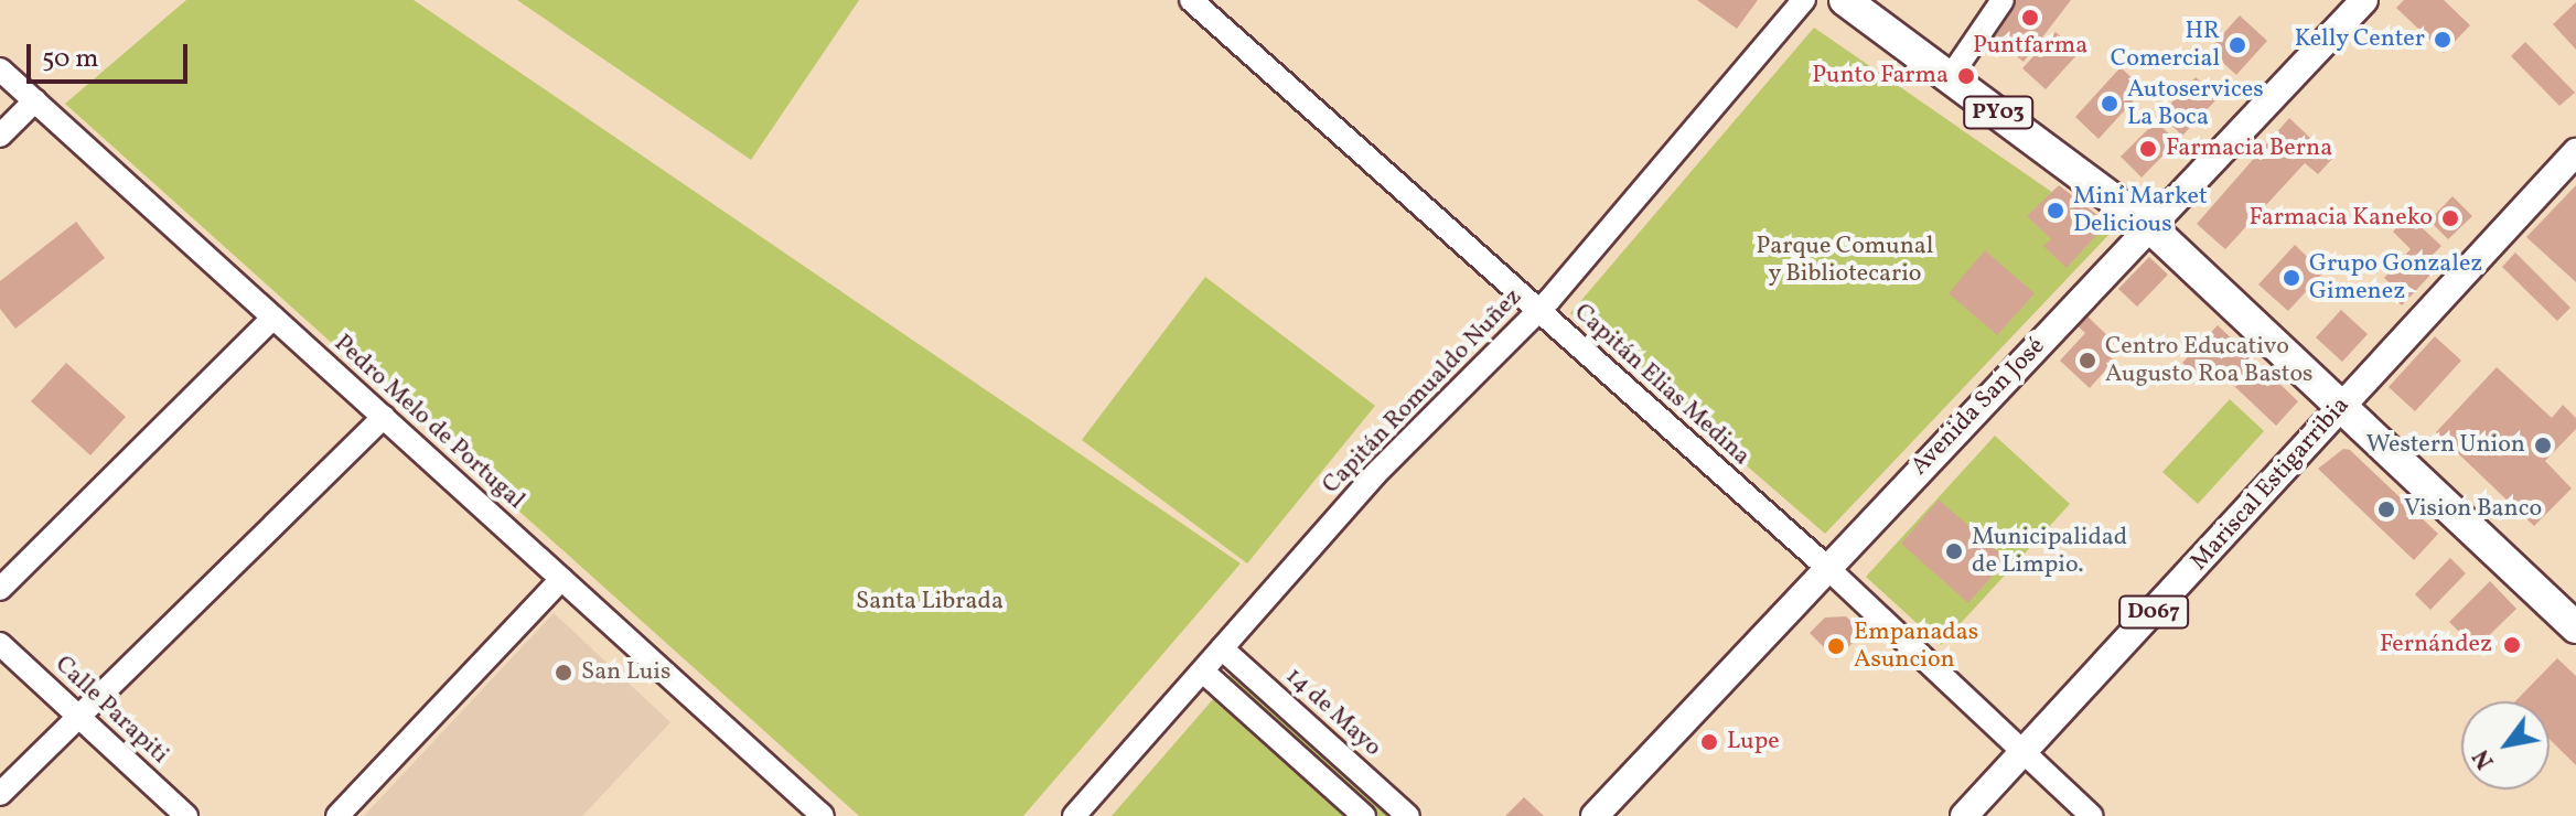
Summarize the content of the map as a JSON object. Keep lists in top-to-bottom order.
{
  "streets": {
    "highway": ["PY03"],
    "main road": ["Avenida San José", "Mariscal Estigarribia", "D067"],
    "street": [
      "Capitán Elias Medina",
      "Capitán Romualdo Nuñez",
      "Pedro Melo de Portugal",
      "Calle Parapiti",
      "14 de Mayo"
    ]
  },
  "crossings": [
    ["PY03", "Avenida San José"],
    ["PY03", "Mariscal Estigarribia"],
    ["Capitán Elias Medina", "Capitán Romualdo Nuñez"],
    ["Capitán Elias Medina", "Avenida San José"],
    ["Capitán Elias Medina", "Mariscal Estigarribia"],
    ["Capitán Romualdo Nuñez", "14 de Mayo"]
  ],
  "parks": ["Parque Comunal y Bibliotecario", "Santa Librada"],
  "places": [
    "Puntfarma",
    "Kelly Center",
    "HR Comercial",
    "Punto Farma",
    "Autoservices La Boca",
    "Farmacia Berna",
    "Mini Market Delicious",
    "Farmacia Kaneko",
    "Grupo Gonzalez Gimenez",
    "Centro Educativo Augusto Roa Bastos",
    "Western Union",
    "Vision Banco",
    "Municipalidad de Limpio.",
    "Fernández",
    "Empanadas Asuncion",
    "San Luis",
    "Lupe"
  ],
  "scale_bar": "50 m",
  "north": "bottom left"
}
